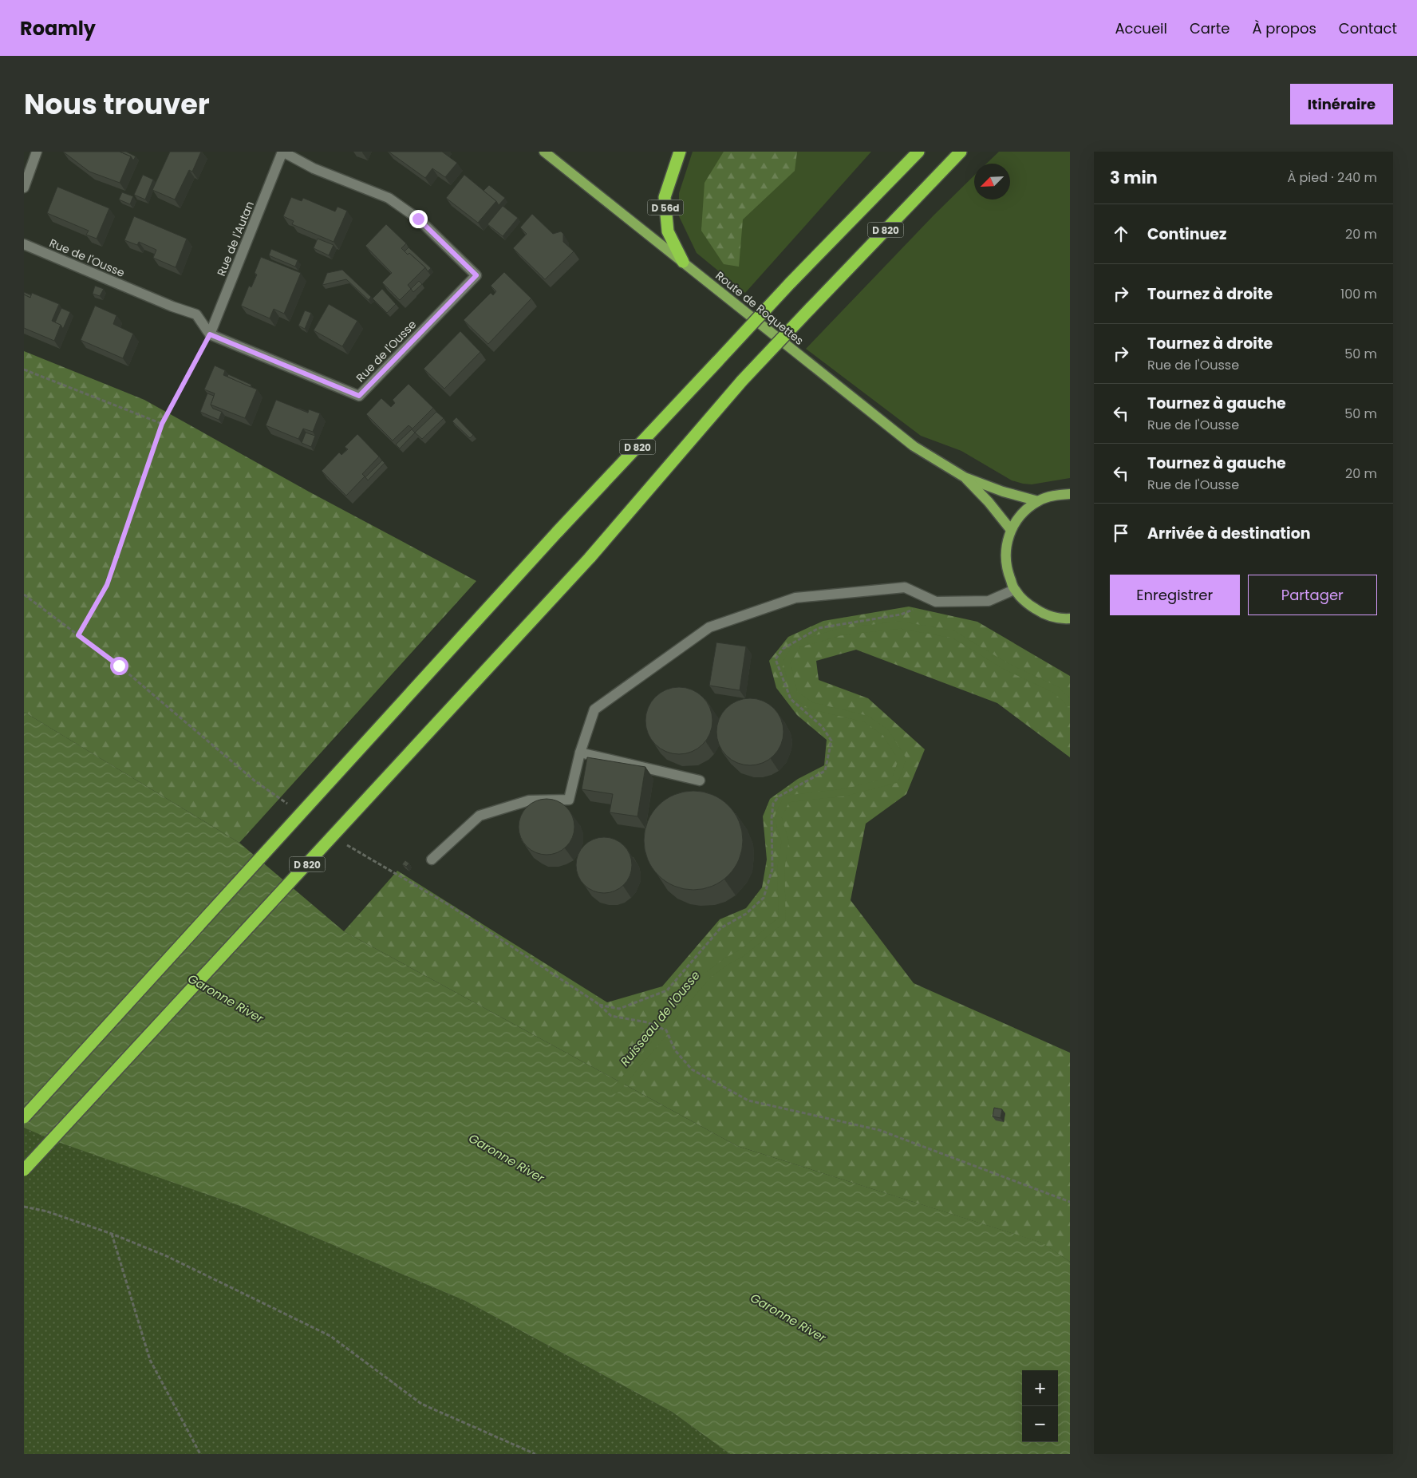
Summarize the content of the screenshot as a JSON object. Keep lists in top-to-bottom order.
{
  "streets": {
    "highway": ["D 56d", "D 820"],
    "main road": ["Route de Roquettes"],
    "street": ["Rue de l'Autan", "Rue de l'Ousse"]
  },
  "crossings": [
    ["D 56d", "Route de Roquettes"],
    ["Rue de l'Autan", "Rue de l'Ousse"]
  ],
  "water": ["Garonne River", "Ruisseau de l'Ousse"],
  "north": "bottom left",
  "page": {
    "header": "Roamly",
    "nav": [
      "Accueil",
      "Carte",
      "À propos",
      "Contact"
    ],
    "title": "Nous trouver",
    "buttons": [
      "Itinéraire",
      ["Enregistrer", "Partager"]
    ],
    "heading": ["3 min", "À pied · 240 m"],
    "list": [
      ["Continuez", "20 m"],
      ["Tournez à droite", "100 m"],
      ["Tournez à droite", "Rue de l'Ousse", "50 m"],
      ["Tournez à gauche", "Rue de l'Ousse", "50 m"],
      ["Tournez à gauche", "Rue de l'Ousse", "20 m"],
      "Arrivée à destination"
    ],
    "map_buttons": ["+", "−"]
  }
}
